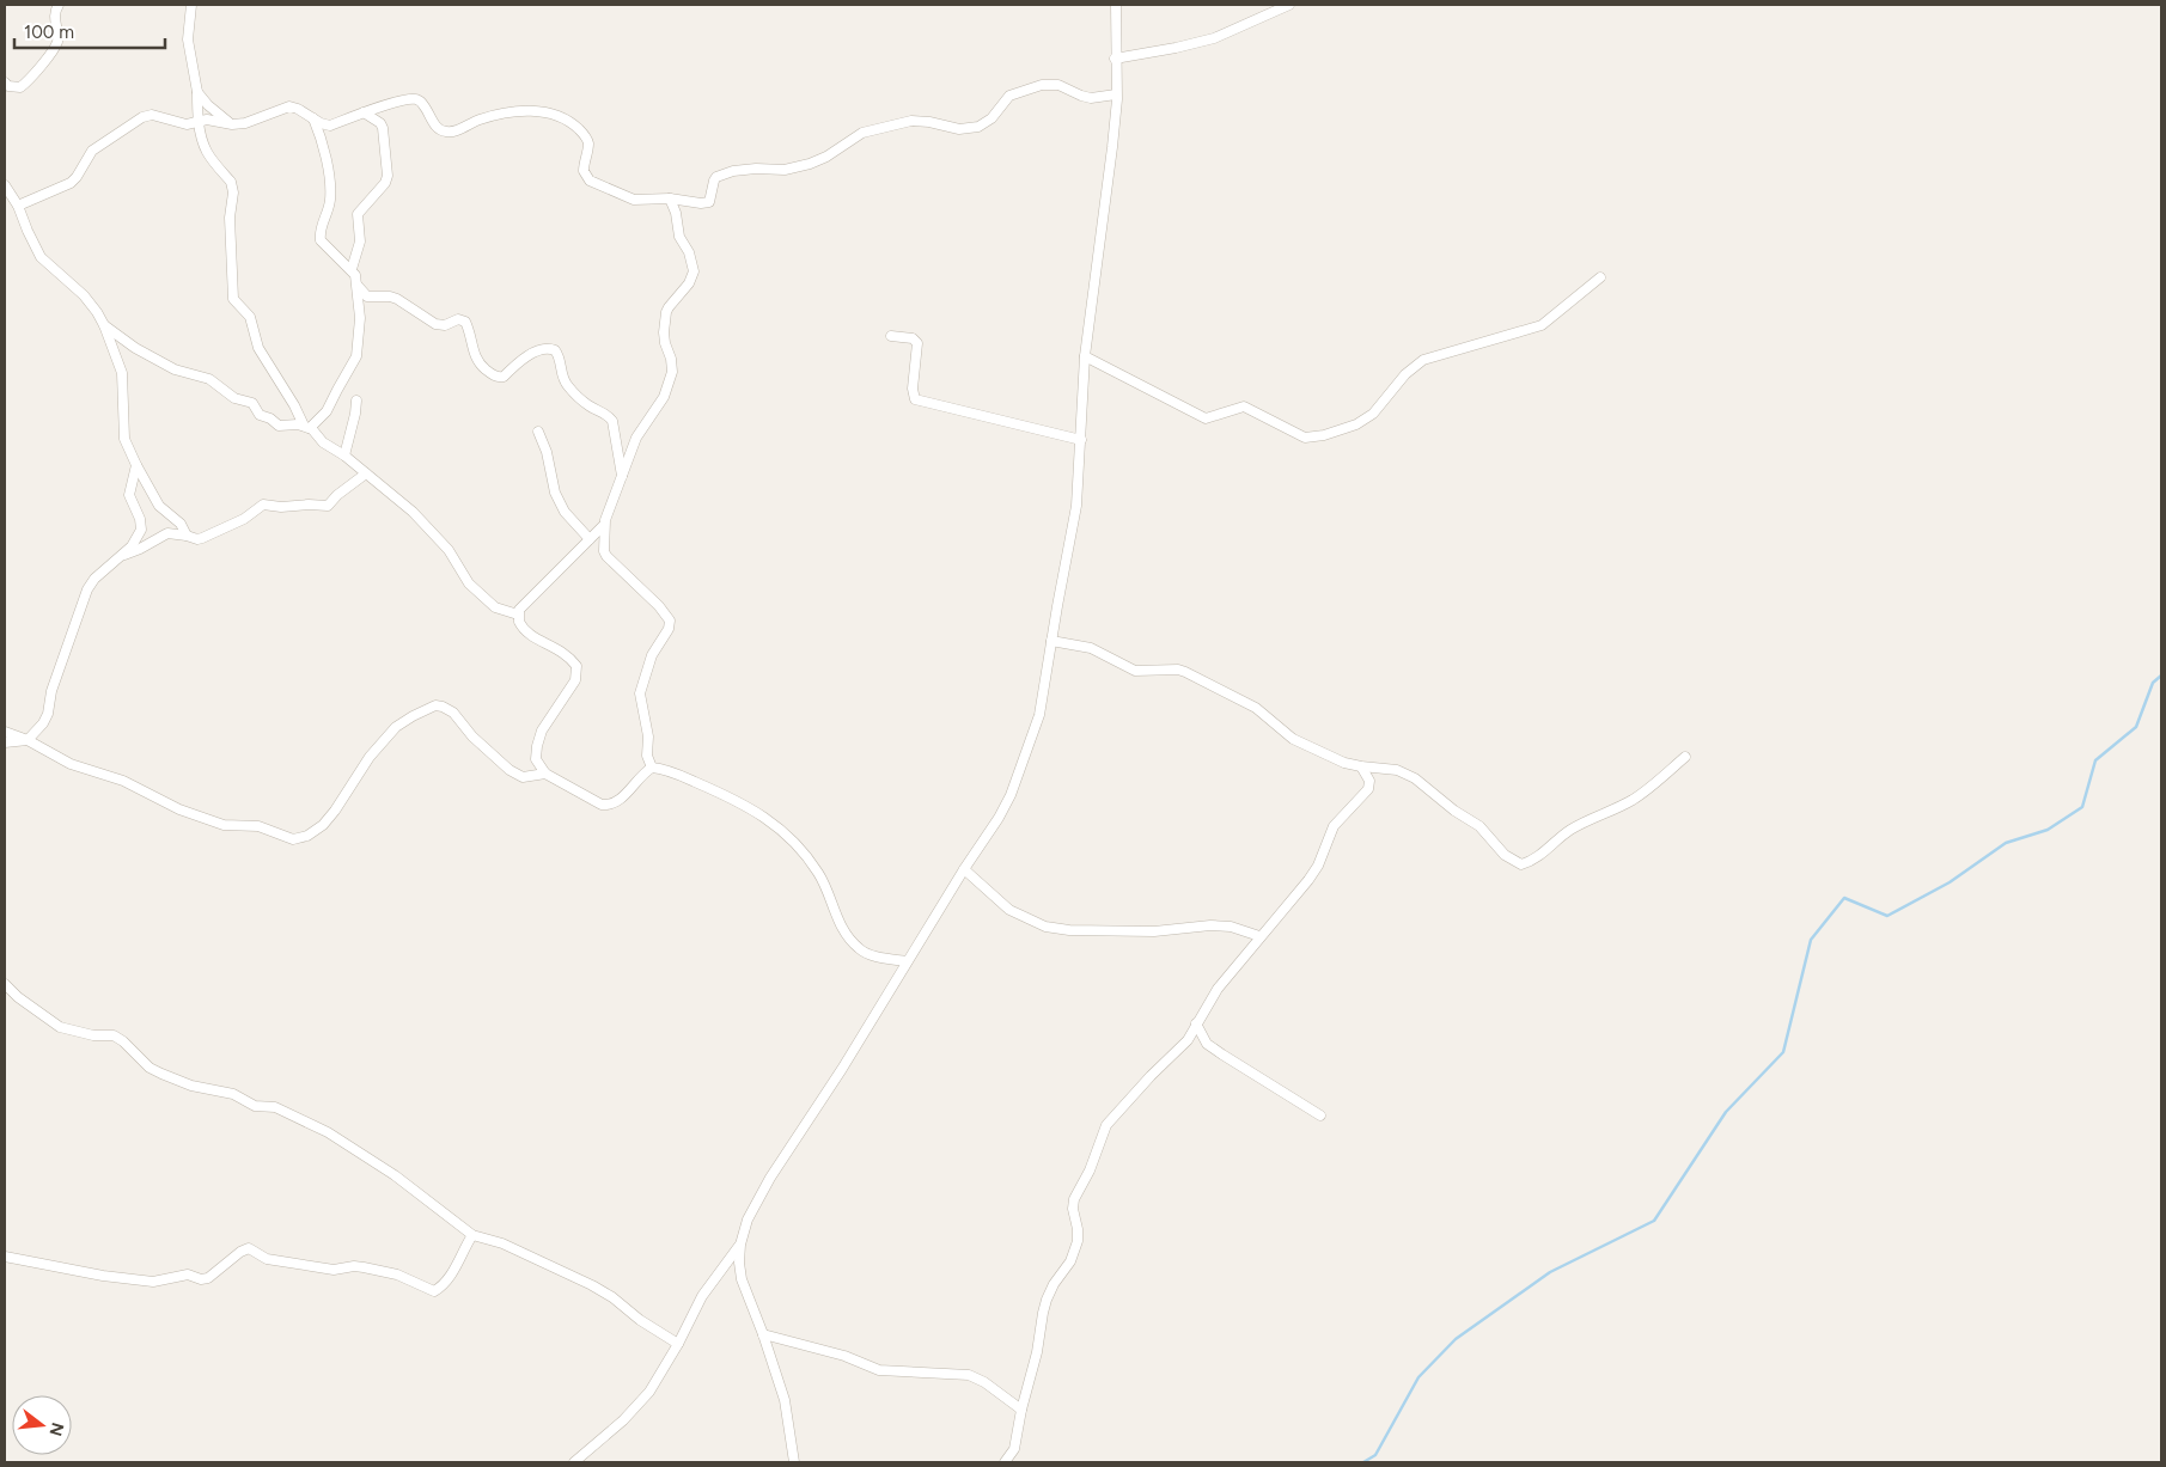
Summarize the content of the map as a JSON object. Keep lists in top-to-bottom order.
{
  "scale_bar": "100 m",
  "north": "right"
}
